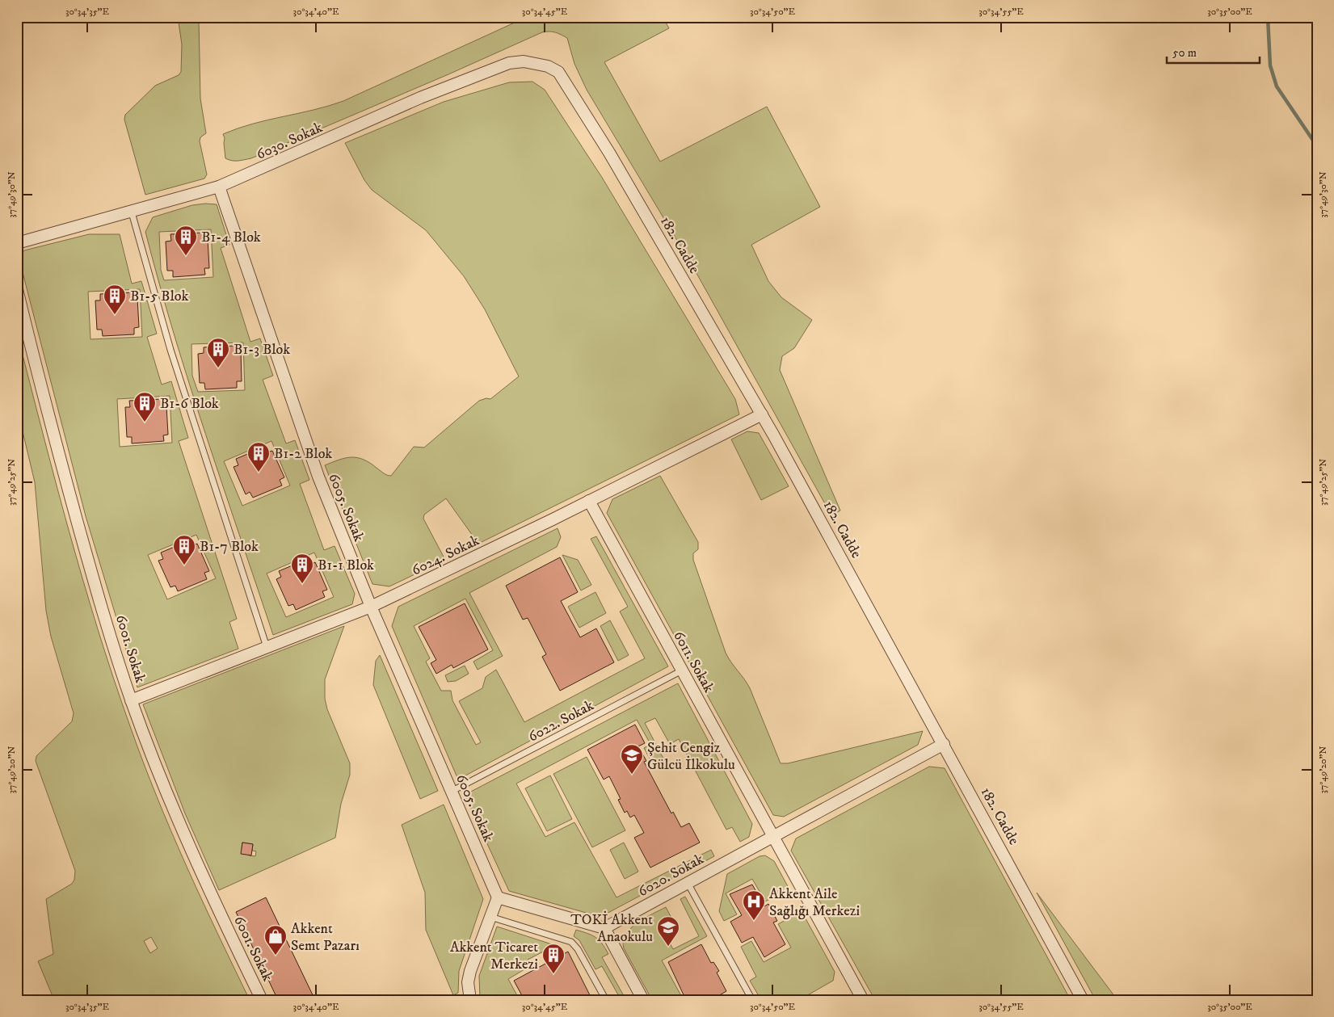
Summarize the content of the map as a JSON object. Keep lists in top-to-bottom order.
{
  "streets": {
    "street": [
      "6030. Sokak",
      "182. Cadde",
      "6005. Sokak",
      "6024. Sokak",
      "6001. Sokak",
      "6011. Sokak",
      "6020. Sokak"
    ],
    "lane": ["6022. Sokak"]
  },
  "crossings": [
    ["6030. Sokak", "182. Cadde"],
    ["6030. Sokak", "6005. Sokak"],
    ["182. Cadde", "6024. Sokak"],
    ["182. Cadde", "6020. Sokak"],
    ["6005. Sokak", "6024. Sokak"],
    ["6005. Sokak", "6022. Sokak"],
    ["6024. Sokak", "6001. Sokak"],
    ["6024. Sokak", "6011. Sokak"],
    ["6011. Sokak", "6022. Sokak"],
    ["6011. Sokak", "6020. Sokak"]
  ],
  "places": {
    "building": [
      "B1-4 Blok",
      "B1-5 Blok",
      "B1-3 Blok",
      "B1-6 Blok",
      "B1-2 Blok",
      "B1-7 Blok",
      "B1-1 Blok",
      "Akkent Ticaret Merkezi"
    ],
    "school or university": ["Şehit Cengiz Gülcü İlkokulu", "TOKİ Akkent Anaokulu"],
    "hospital": ["Akkent Aile Sağlığı Merkezi"],
    "shop": ["Akkent Semt Pazarı"]
  },
  "scale_bar": "50 m",
  "coordinates": [
    "30°34'35\"E",
    "30°34'40\"E",
    "30°34'45\"E",
    "30°34'50\"E",
    "30°34'55\"E",
    "30°35'00\"E",
    "37°49'30\"N",
    "37°49'25\"N",
    "37°49'20\"N"
  ]
}
